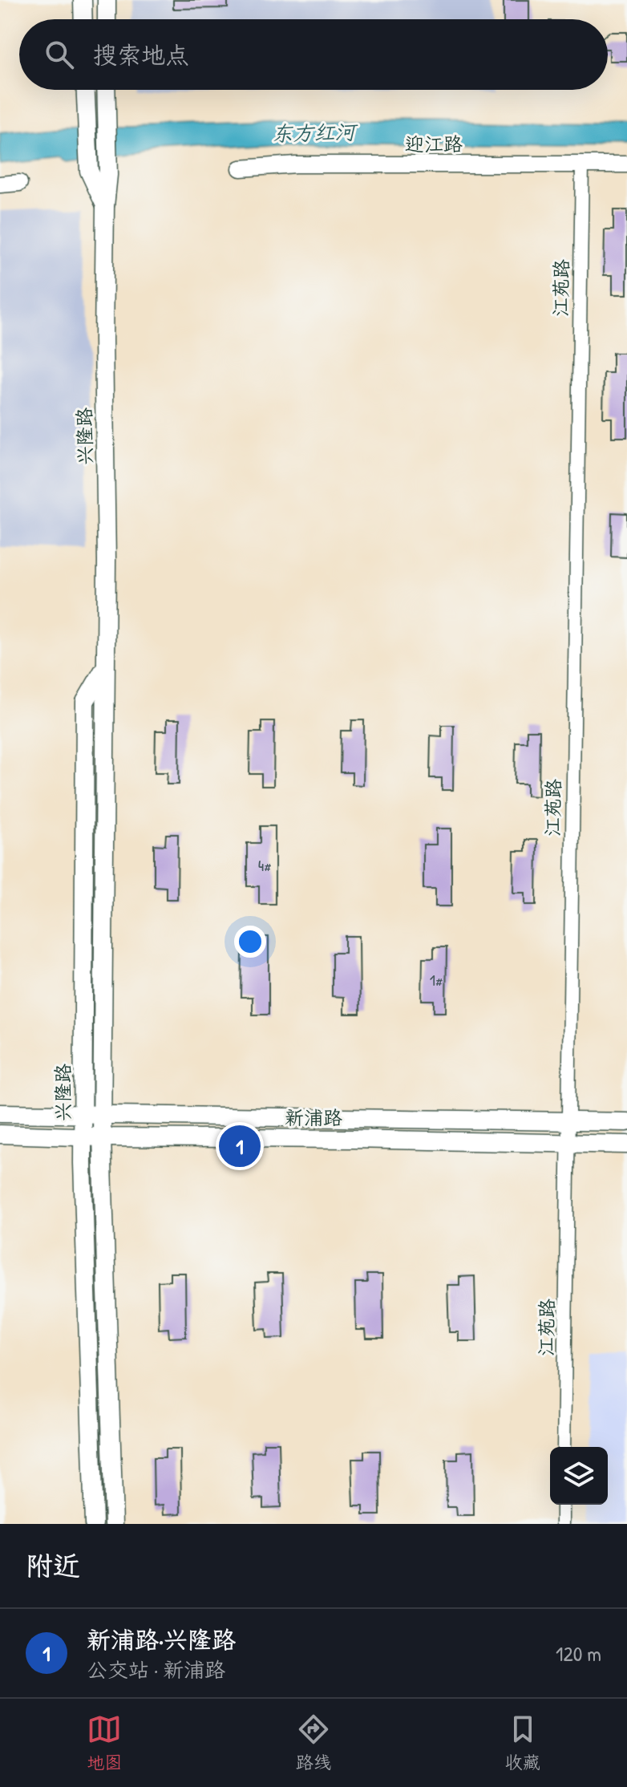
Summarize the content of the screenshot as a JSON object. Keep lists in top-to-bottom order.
{
  "streets": {
    "main road": ["兴隆路", "新浦路"],
    "street": ["迎江路", "江苑路"]
  },
  "crossings": [
    ["迎江路", "江苑路"],
    ["江苑路", "新浦路"],
    ["兴隆路", "新浦路"]
  ],
  "water": ["东方红河"],
  "house_numbers": ["4#", "1#"],
  "page": {
    "search": "搜索地点",
    "pins": "1",
    "heading": "附近",
    "list": [
      {
        "mark": "1",
        "name": "新浦路·兴隆路",
        "note": "公交站 · 新浦路",
        "value": "120 m"
      }
    ],
    "nav": ["地图", "路线", "收藏"]
  }
}
